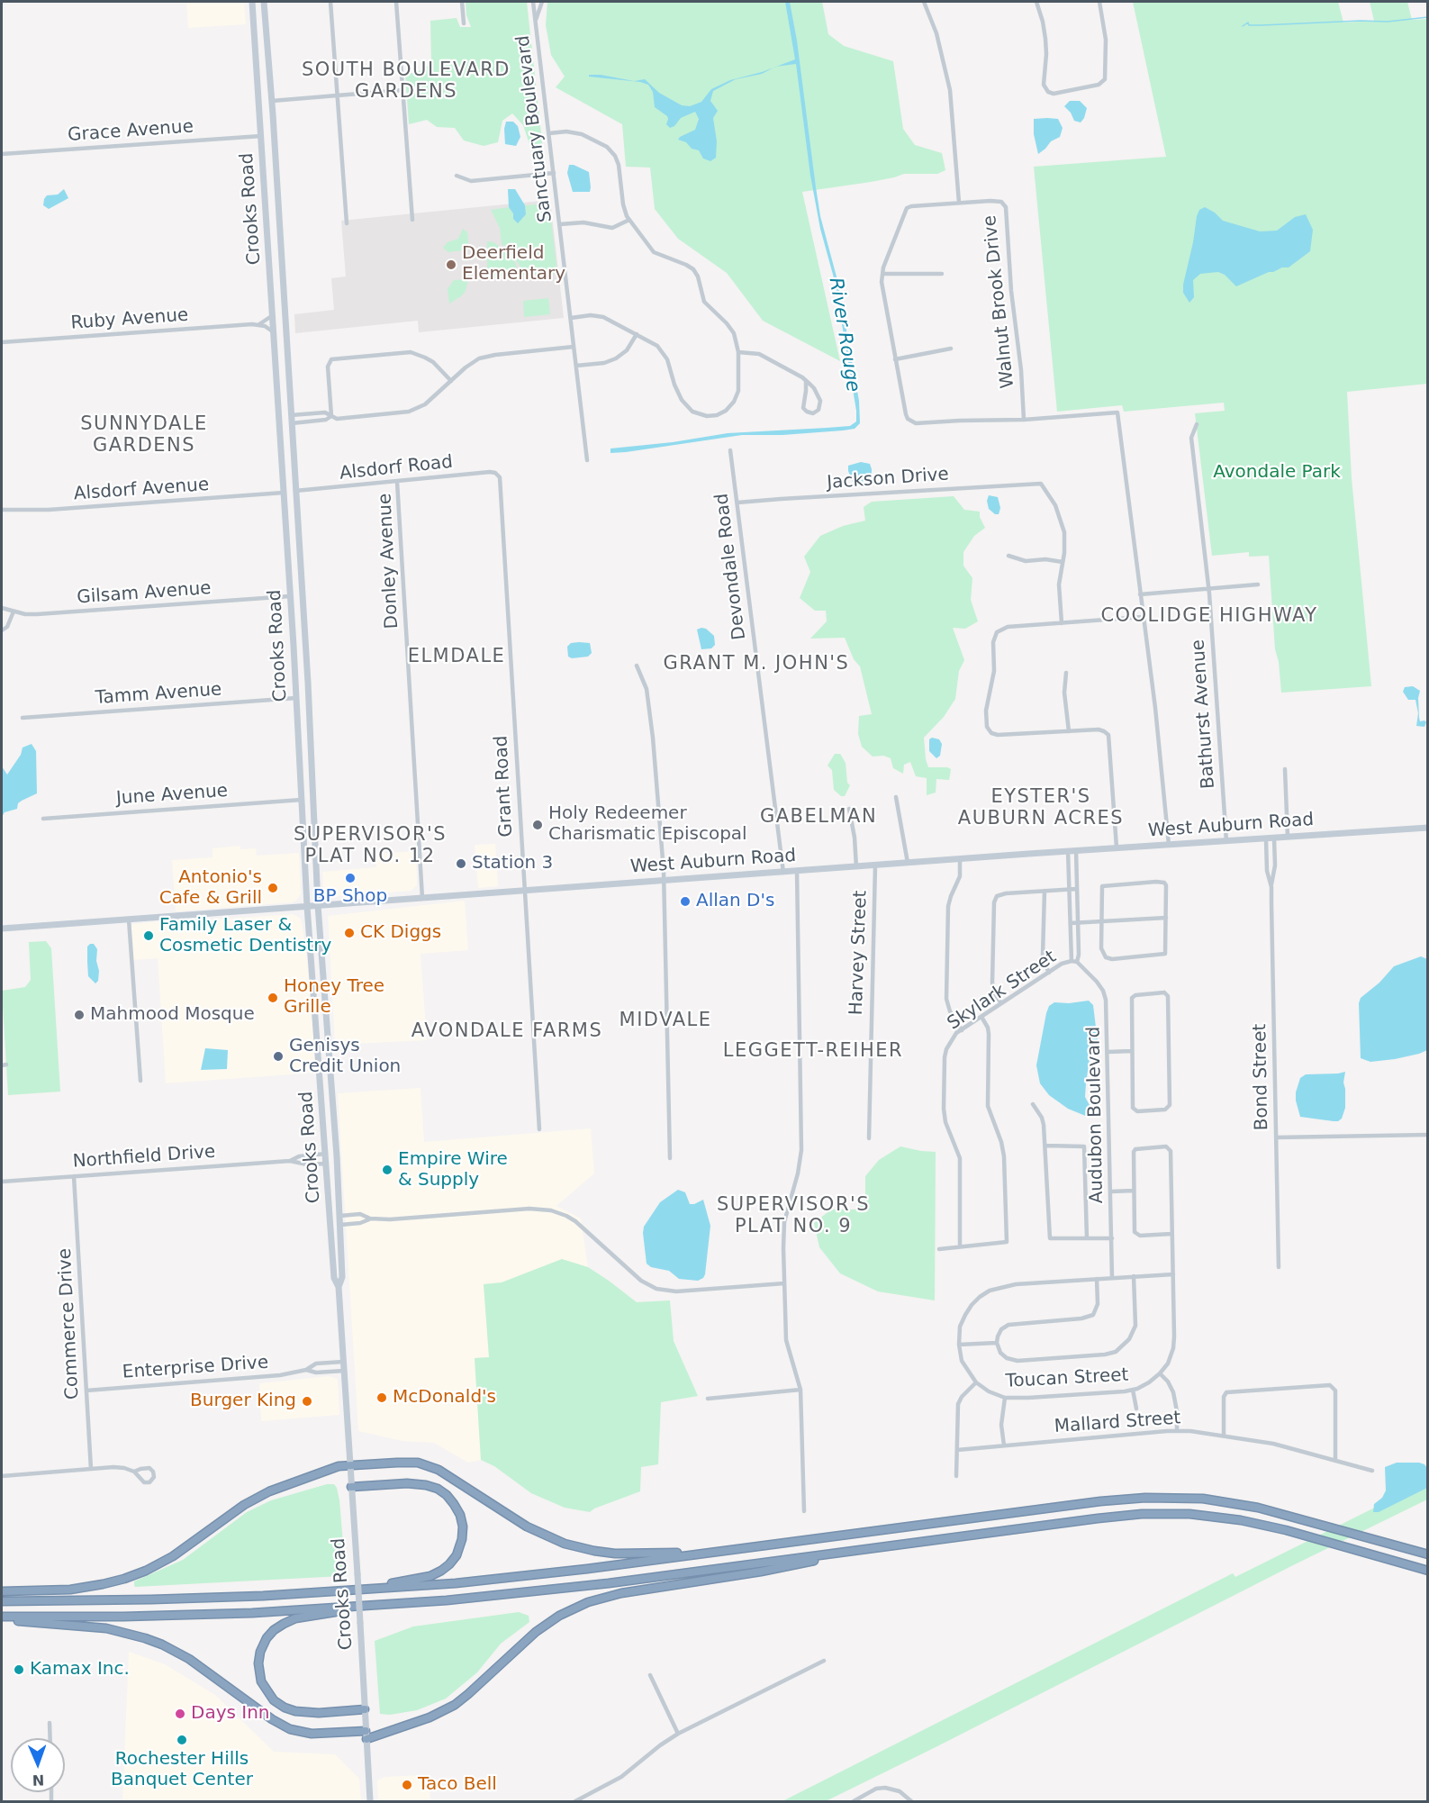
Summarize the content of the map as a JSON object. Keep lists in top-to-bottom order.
{
  "streets": {
    "main road": ["Crooks Road", "West Auburn Road"],
    "street": [
      "Sanctuary Boulevard",
      "Grace Avenue",
      "Walnut Brook Drive",
      "Ruby Avenue",
      "Alsdorf Road",
      "Jackson Drive",
      "Alsdorf Avenue",
      "Donley Avenue",
      "Devondale Road",
      "Gilsam Avenue",
      "Tamm Avenue",
      "Bathurst Avenue",
      "Grant Road",
      "June Avenue",
      "Harvey Street",
      "Skylark Street",
      "Bond Street",
      "Audubon Boulevard",
      "Northfield Drive",
      "Commerce Drive",
      "Enterprise Drive",
      "Toucan Street",
      "Mallard Street"
    ]
  },
  "crossings": [
    ["Grace Avenue", "Crooks Road"],
    ["Crooks Road", "Ruby Avenue"],
    ["Crooks Road", "Alsdorf Road"],
    ["Crooks Road", "Alsdorf Avenue"],
    ["Crooks Road", "Gilsam Avenue"],
    ["Crooks Road", "Tamm Avenue"],
    ["Crooks Road", "June Avenue"],
    ["Crooks Road", "West Auburn Road"],
    ["Crooks Road", "Northfield Drive"],
    ["Crooks Road", "Enterprise Drive"],
    ["Alsdorf Road", "Donley Avenue"],
    ["Alsdorf Road", "Grant Road"],
    ["Jackson Drive", "Devondale Road"],
    ["Donley Avenue", "West Auburn Road"],
    ["Devondale Road", "West Auburn Road"],
    ["Bathurst Avenue", "West Auburn Road"],
    ["Grant Road", "West Auburn Road"],
    ["West Auburn Road", "Harvey Street"],
    ["West Auburn Road", "Bond Street"],
    ["Skylark Street", "Audubon Boulevard"],
    ["Audubon Boulevard", "Toucan Street"],
    ["Northfield Drive", "Commerce Drive"],
    ["Commerce Drive", "Enterprise Drive"]
  ],
  "districts": [
    "SOUTH BOULEVARD GARDENS",
    "SUNNYDALE GARDENS",
    "COOLIDGE HIGHWAY",
    "ELMDALE",
    "GRANT M. JOHN'S",
    "EYSTER'S AUBURN ACRES",
    "GABELMAN",
    "SUPERVISOR'S PLAT NO. 12",
    "MIDVALE",
    "AVONDALE FARMS",
    "LEGGETT-REIHER",
    "SUPERVISOR'S PLAT NO. 9"
  ],
  "water": ["River Rouge"],
  "parks": ["Avondale Park"],
  "places": [
    "Deerfield Elementary",
    "Holy Redeemer Charismatic Episcopal",
    "Station 3",
    "BP Shop",
    "Antonio's Cafe & Grill",
    "Allan D's",
    "CK Diggs",
    "Family Laser & Cosmetic Dentistry",
    "Honey Tree Grille",
    "Mahmood Mosque",
    "Genisys Credit Union",
    "Empire Wire & Supply",
    "McDonald's",
    "Burger King",
    "Kamax Inc.",
    "Days Inn",
    "Rochester Hills Banquet Center",
    "Taco Bell"
  ],
  "north": "bottom"
}
